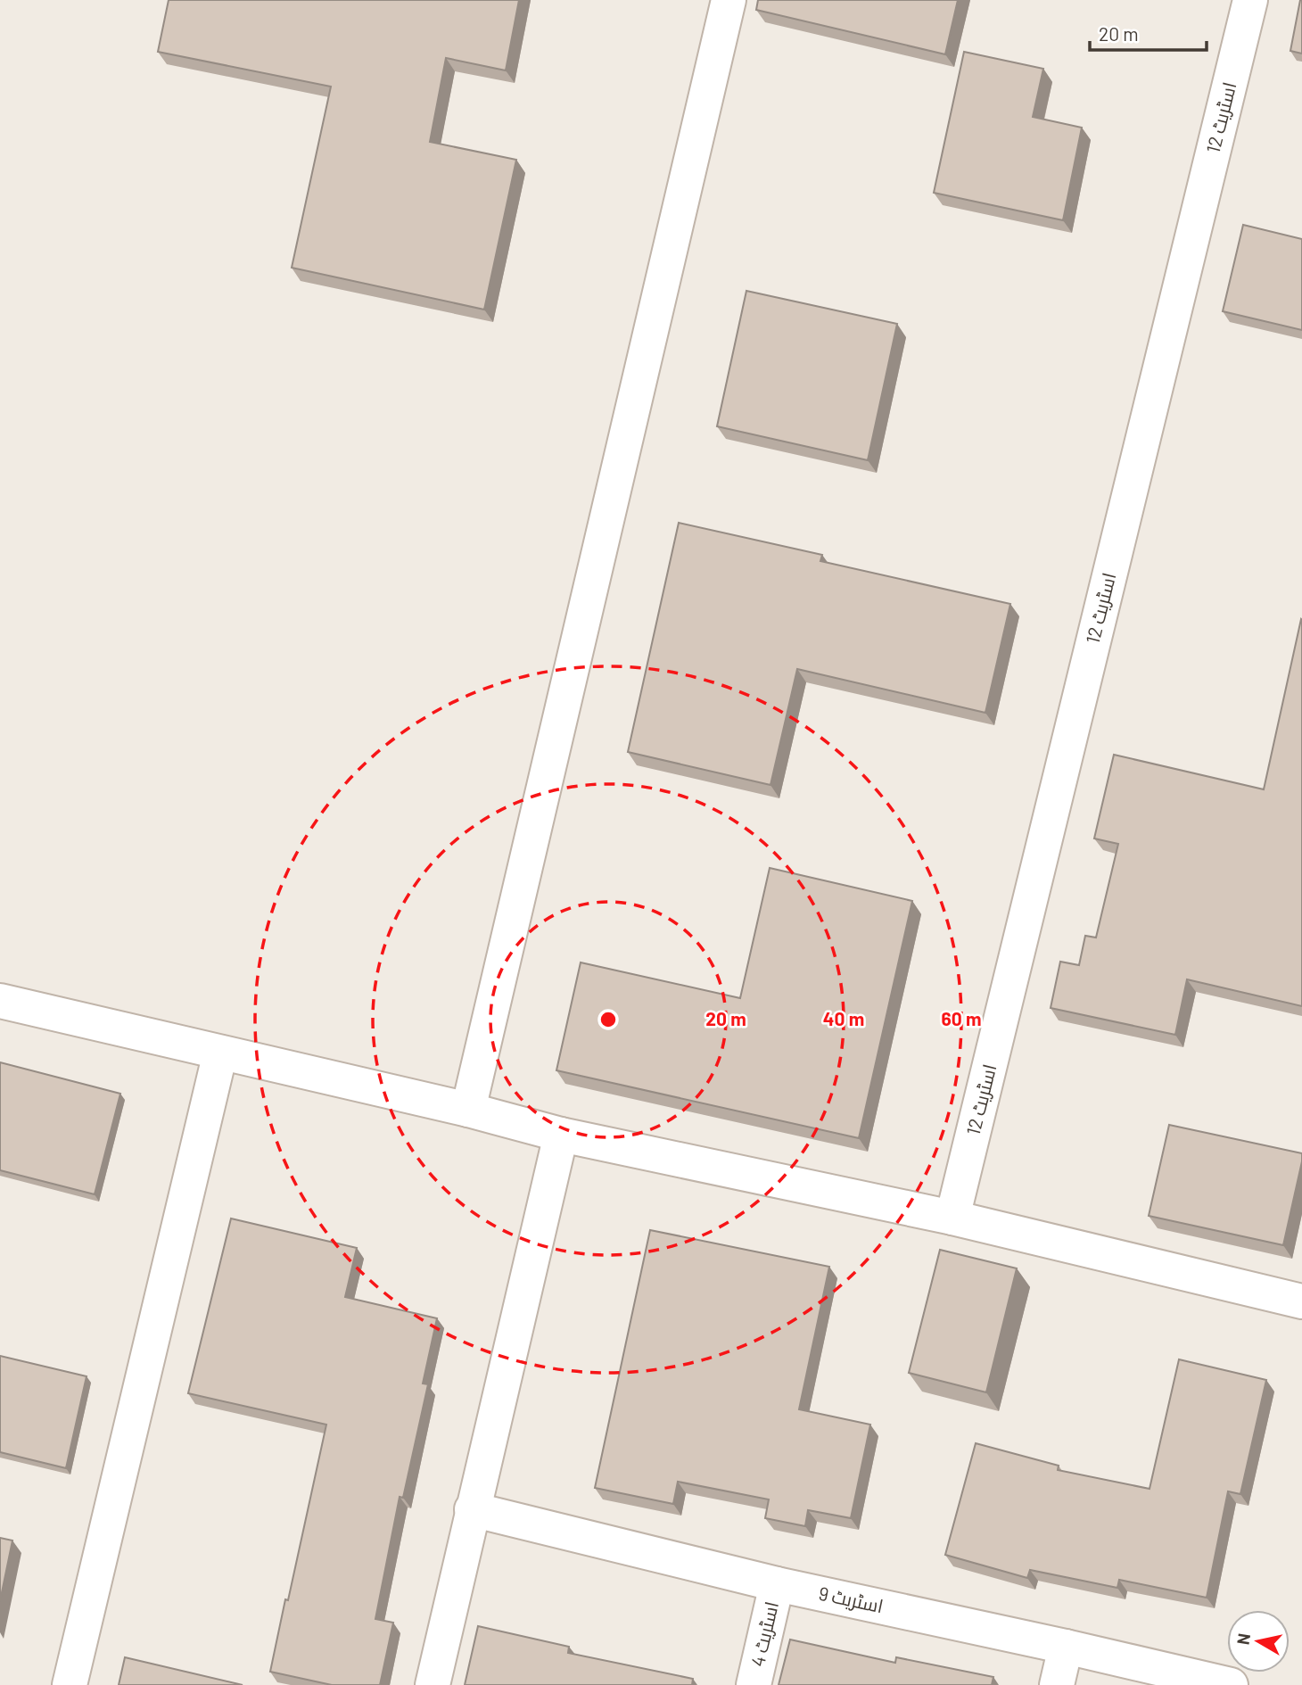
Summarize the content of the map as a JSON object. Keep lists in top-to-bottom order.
{
  "streets": {
    "street": ["اسٹریٹ 12", "اسٹریٹ 9", "اسٹریٹ 4"]
  },
  "crossings": [
    ["اسٹریٹ 9", "اسٹریٹ 4"]
  ],
  "scale_bar": "20 m",
  "north": "left",
  "rings": ["20 m", "40 m", "60 m"]
}
